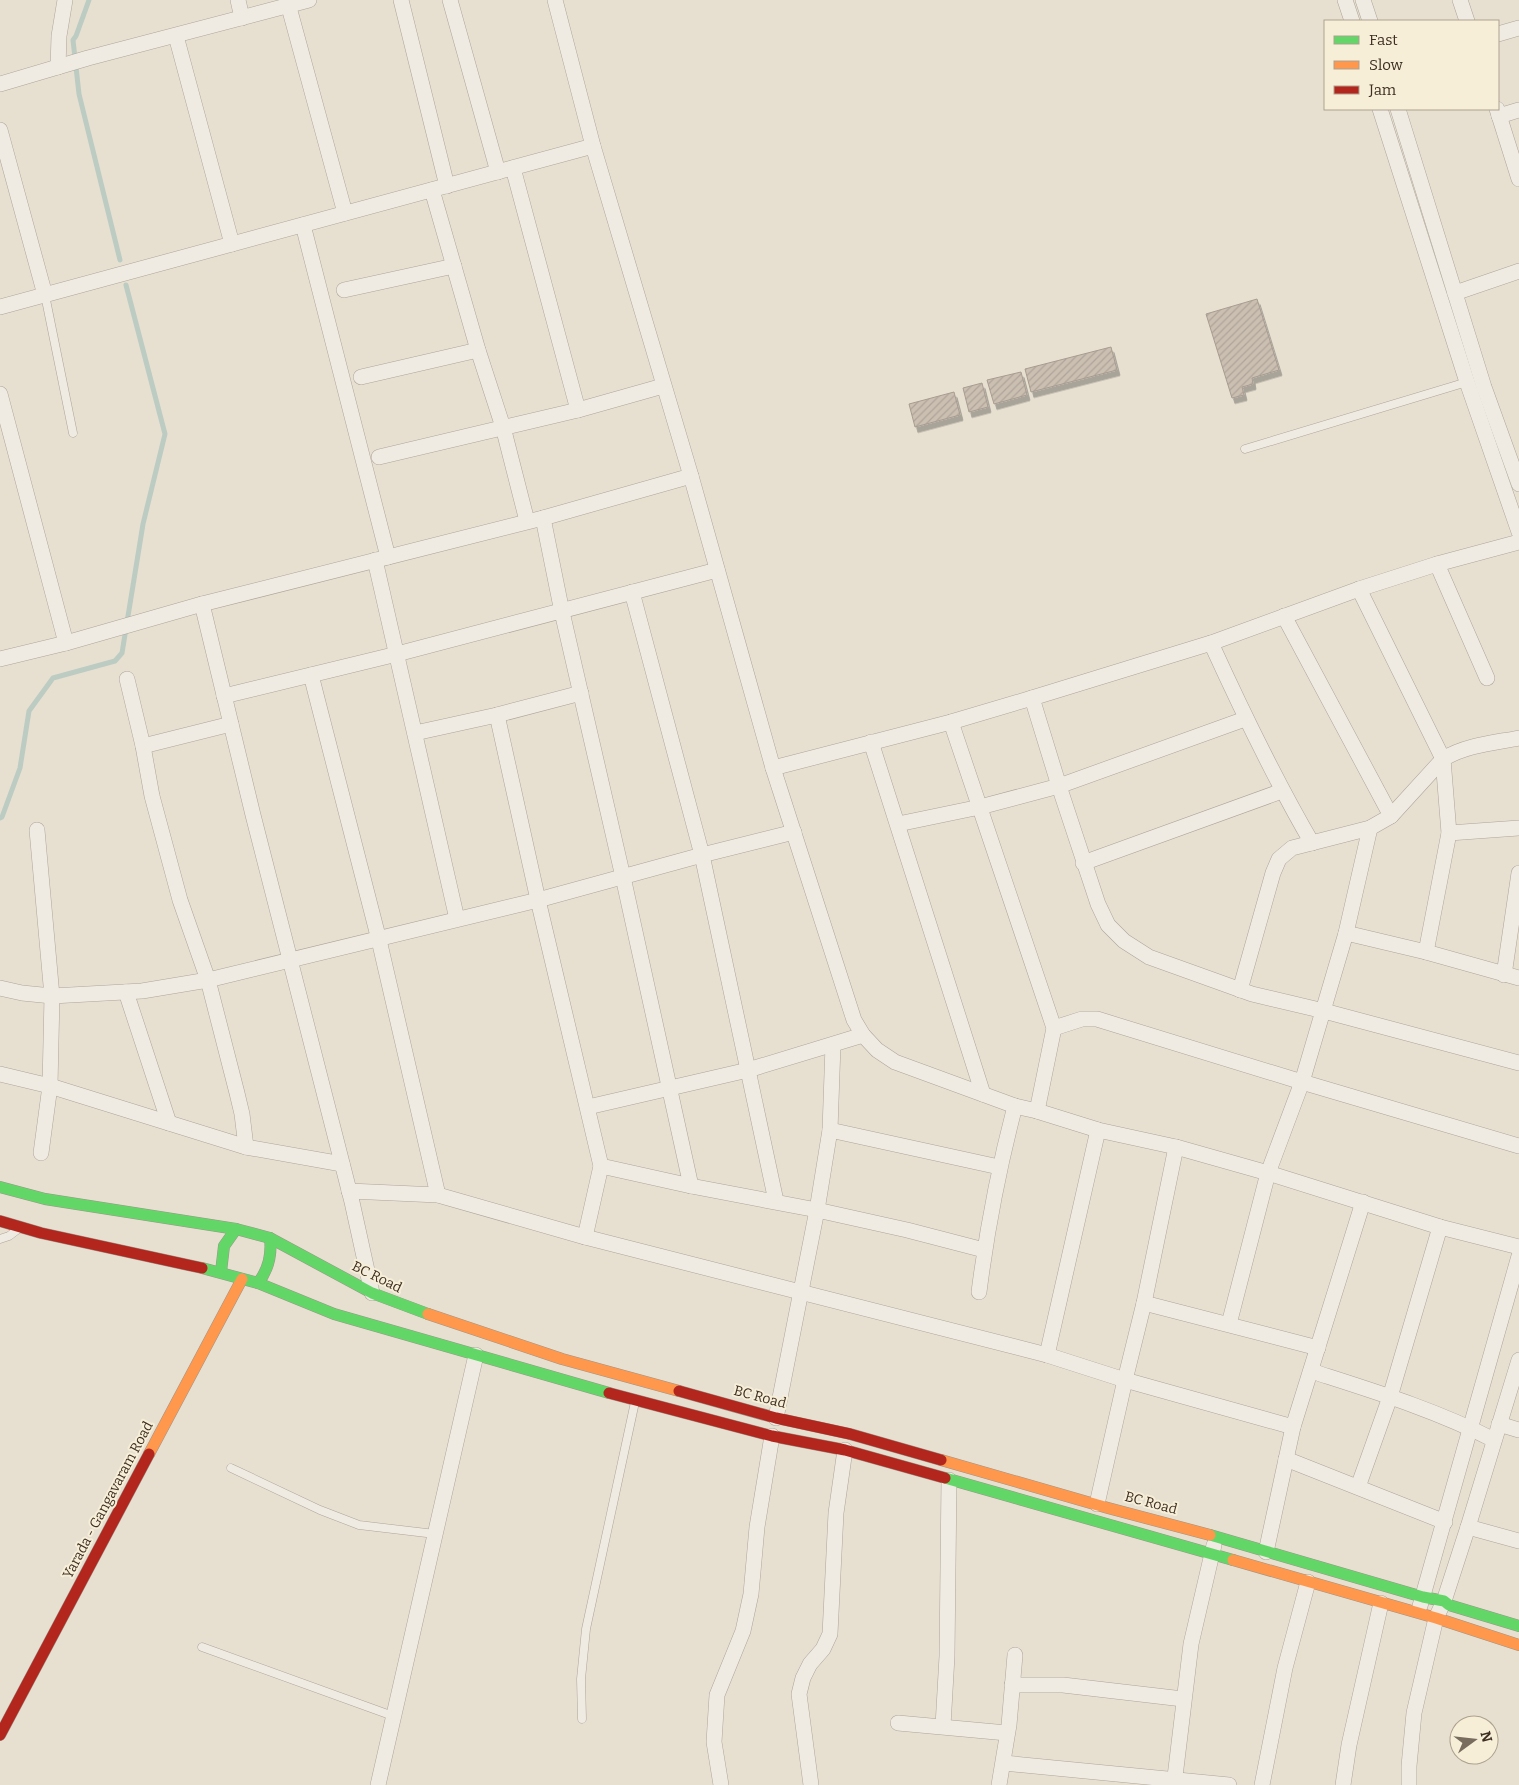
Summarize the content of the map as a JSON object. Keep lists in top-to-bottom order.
{
  "streets": {
    "street": ["BC Road", "Yarada - Gangavaram Road"]
  },
  "crossings": [
    ["BC Road", "Yarada - Gangavaram Road"]
  ],
  "legend": ["Fast", "Slow", "Jam"],
  "north": "right"
}
